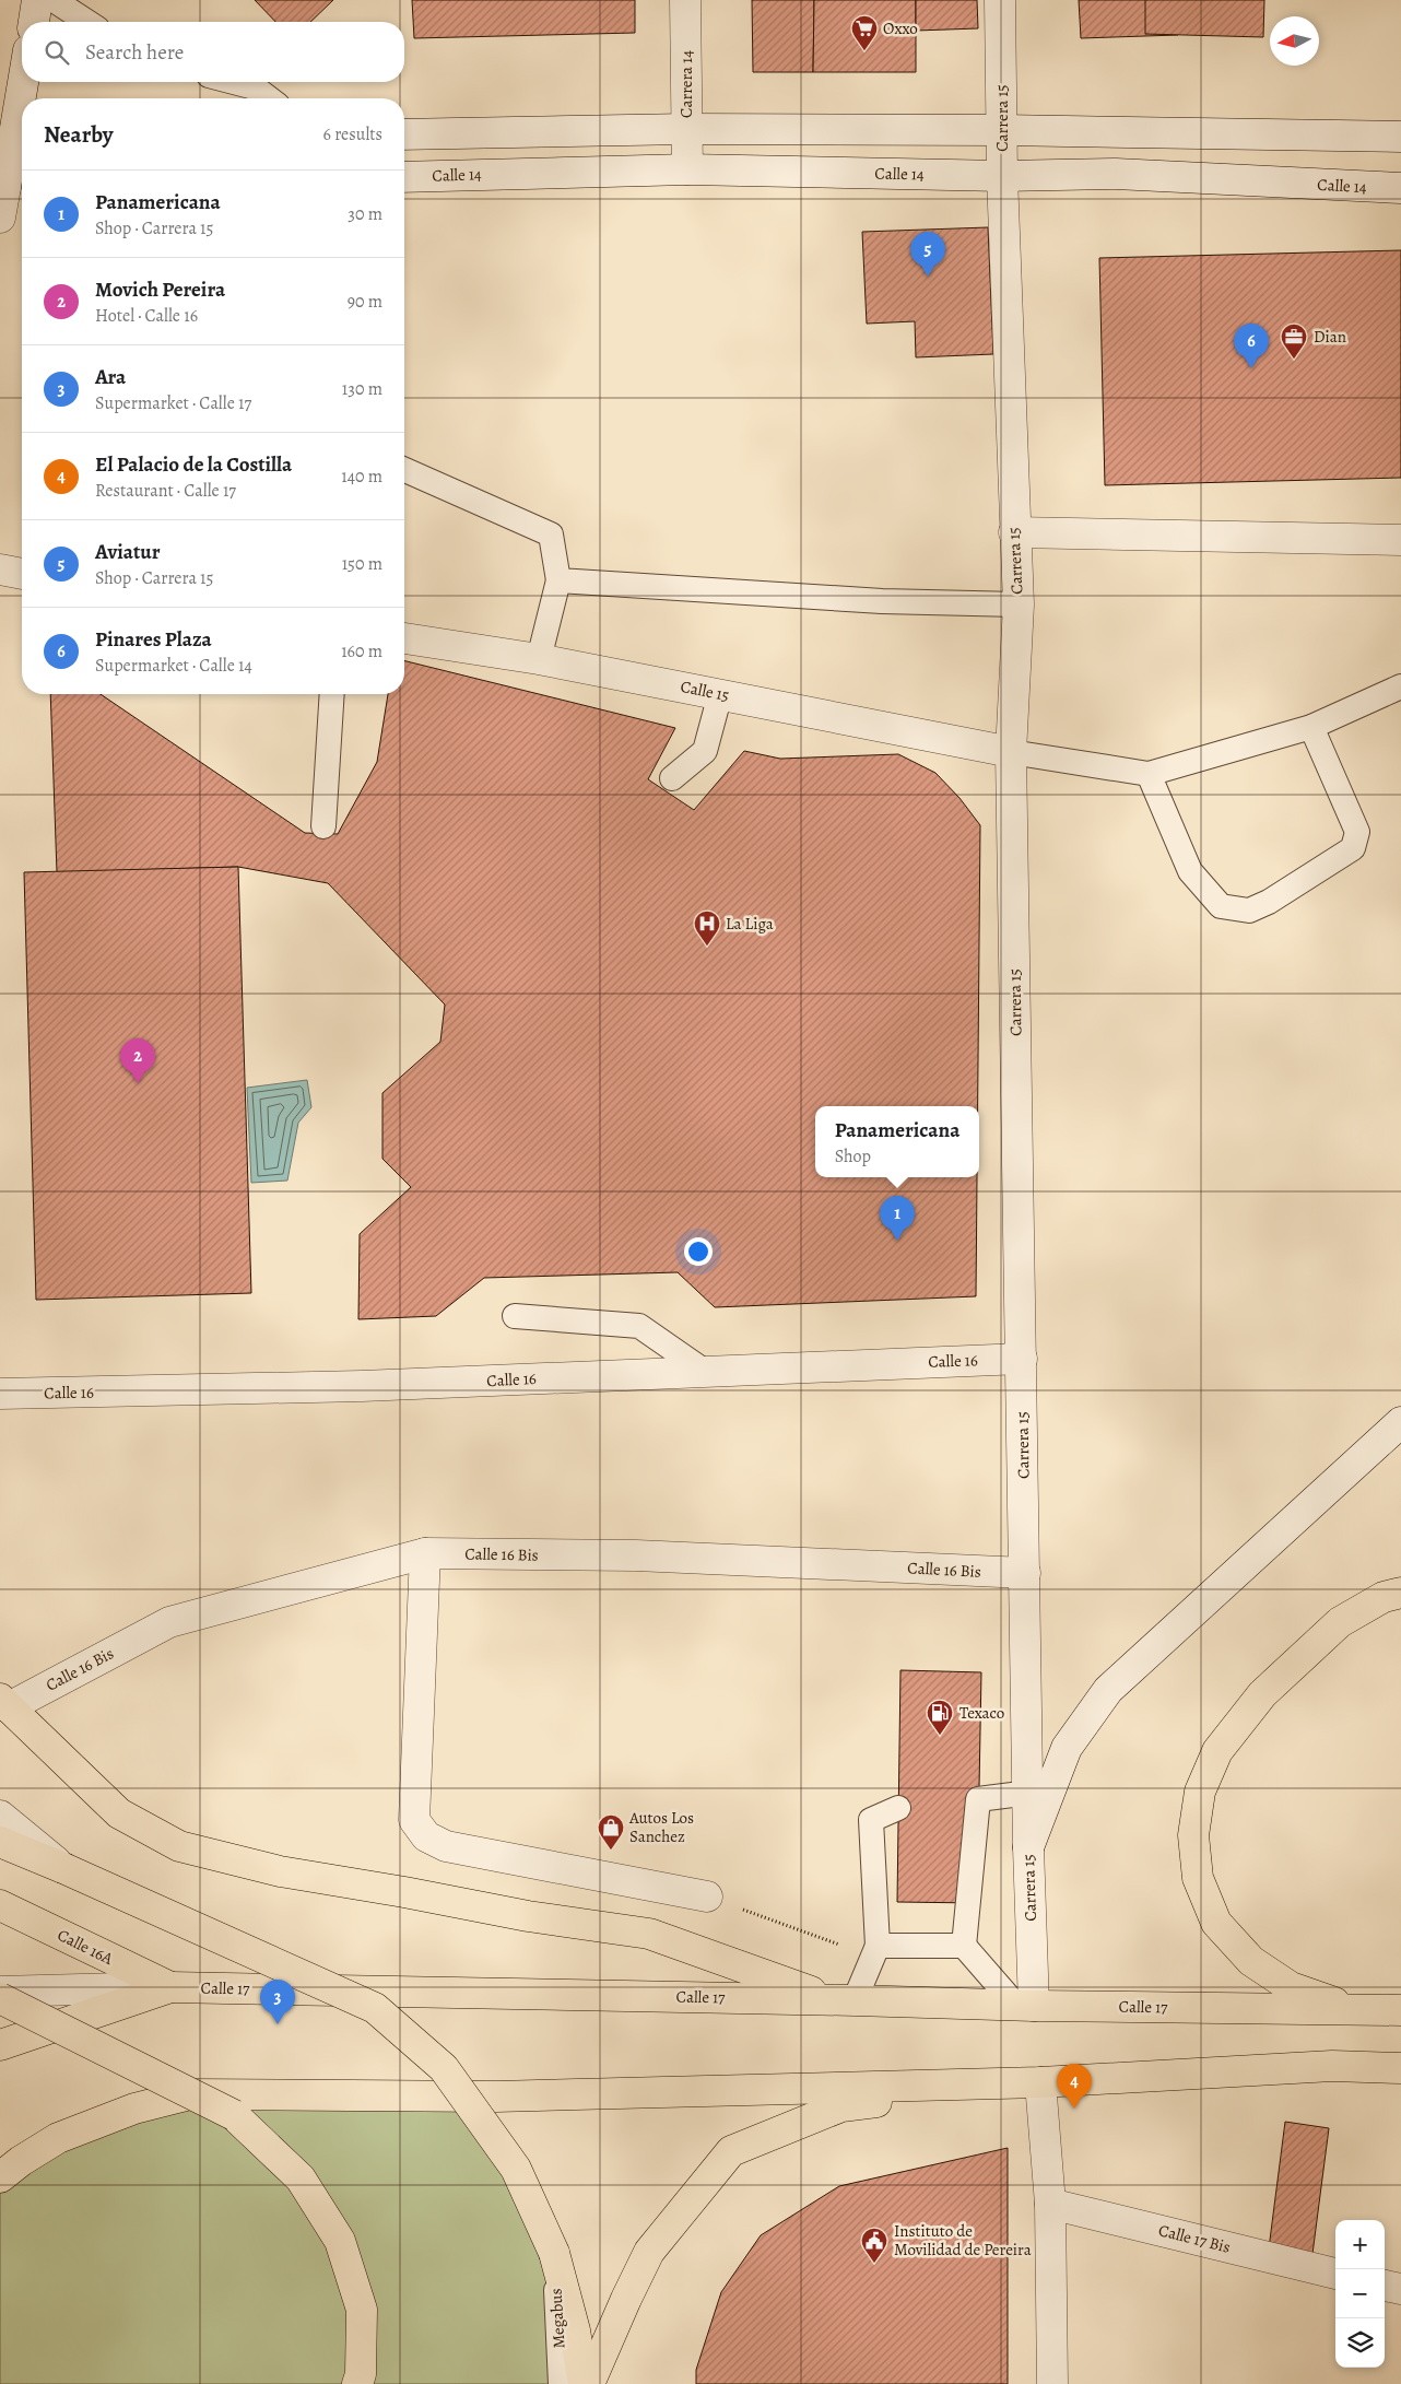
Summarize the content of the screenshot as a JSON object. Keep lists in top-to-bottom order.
{
  "streets": {
    "main road": ["Calle 16A", "Calle 17"],
    "street": [
      "Carrera 14",
      "Carrera 15",
      "Calle 14",
      "Calle 15",
      "Calle 16",
      "Calle 16 Bis",
      "Calle 17 Bis"
    ],
    "lane": ["Megabus"]
  },
  "crossings": [
    ["Carrera 14", "Calle 14"],
    ["Carrera 15", "Calle 14"],
    ["Carrera 15", "Calle 15"],
    ["Carrera 15", "Calle 16"],
    ["Carrera 15", "Calle 16 Bis"],
    ["Carrera 15", "Calle 17"],
    ["Calle 16A", "Calle 17"]
  ],
  "places": {
    "supermarket": ["Oxxo"],
    "office": ["Dian"],
    "hospital": ["La Liga"],
    "fuel station": ["Texaco"],
    "shop": ["Autos Los Sanchez"],
    "public building": ["Instituto de Movilidad de Pereira"]
  },
  "north": "left",
  "page": {
    "search": "Search here",
    "heading": ["Nearby", "6 results"],
    "list": [
      {
        "mark": "1",
        "name": "Panamericana",
        "note": "Shop · Carrera 15",
        "value": "30 m"
      },
      {
        "mark": "2",
        "name": "Movich Pereira",
        "note": "Hotel · Calle 16",
        "value": "90 m"
      },
      {
        "mark": "3",
        "name": "Ara",
        "note": "Supermarket · Calle 17",
        "value": "130 m"
      },
      {
        "mark": "4",
        "name": "El Palacio de la Costilla",
        "note": "Restaurant · Calle 17",
        "value": "140 m"
      },
      {
        "mark": "5",
        "name": "Aviatur",
        "note": "Shop · Carrera 15",
        "value": "150 m"
      },
      {
        "mark": "6",
        "name": "Pinares Plaza",
        "note": "Supermarket · Calle 14",
        "value": "160 m"
      }
    ],
    "pins": [
      "5",
      "6",
      "2",
      "1",
      "3",
      "4"
    ],
    "popup": ["Panamericana", "Shop"],
    "map_buttons": ["+", "−"]
  }
}
